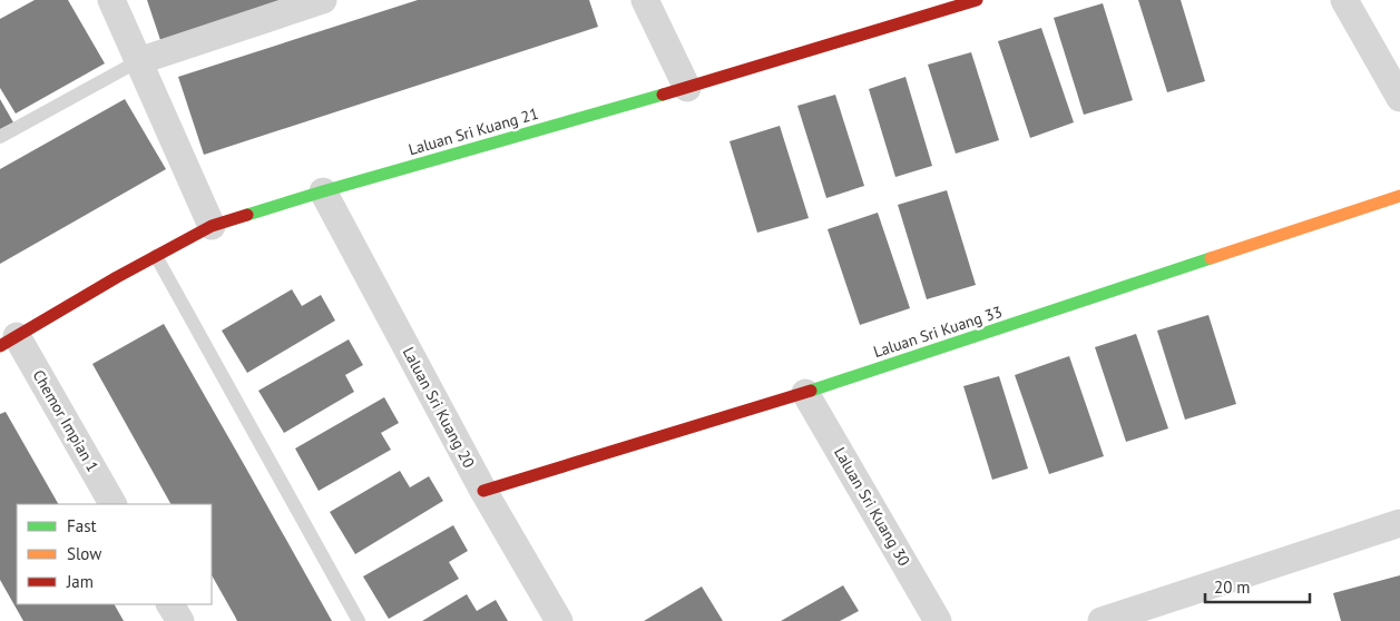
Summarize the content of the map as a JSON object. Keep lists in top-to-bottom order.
{
  "streets": {
    "street": [
      "Laluan Sri Kuang 21",
      "Laluan Sri Kuang 33",
      "Laluan Sri Kuang 20",
      "Chemor Impian 1",
      "Laluan Sri Kuang 30"
    ]
  },
  "crossings": [
    ["Laluan Sri Kuang 21", "Laluan Sri Kuang 20"],
    ["Laluan Sri Kuang 21", "Chemor Impian 1"],
    ["Laluan Sri Kuang 33", "Laluan Sri Kuang 20"],
    ["Laluan Sri Kuang 33", "Laluan Sri Kuang 30"]
  ],
  "legend": ["Fast", "Slow", "Jam"],
  "scale_bar": "20 m"
}
